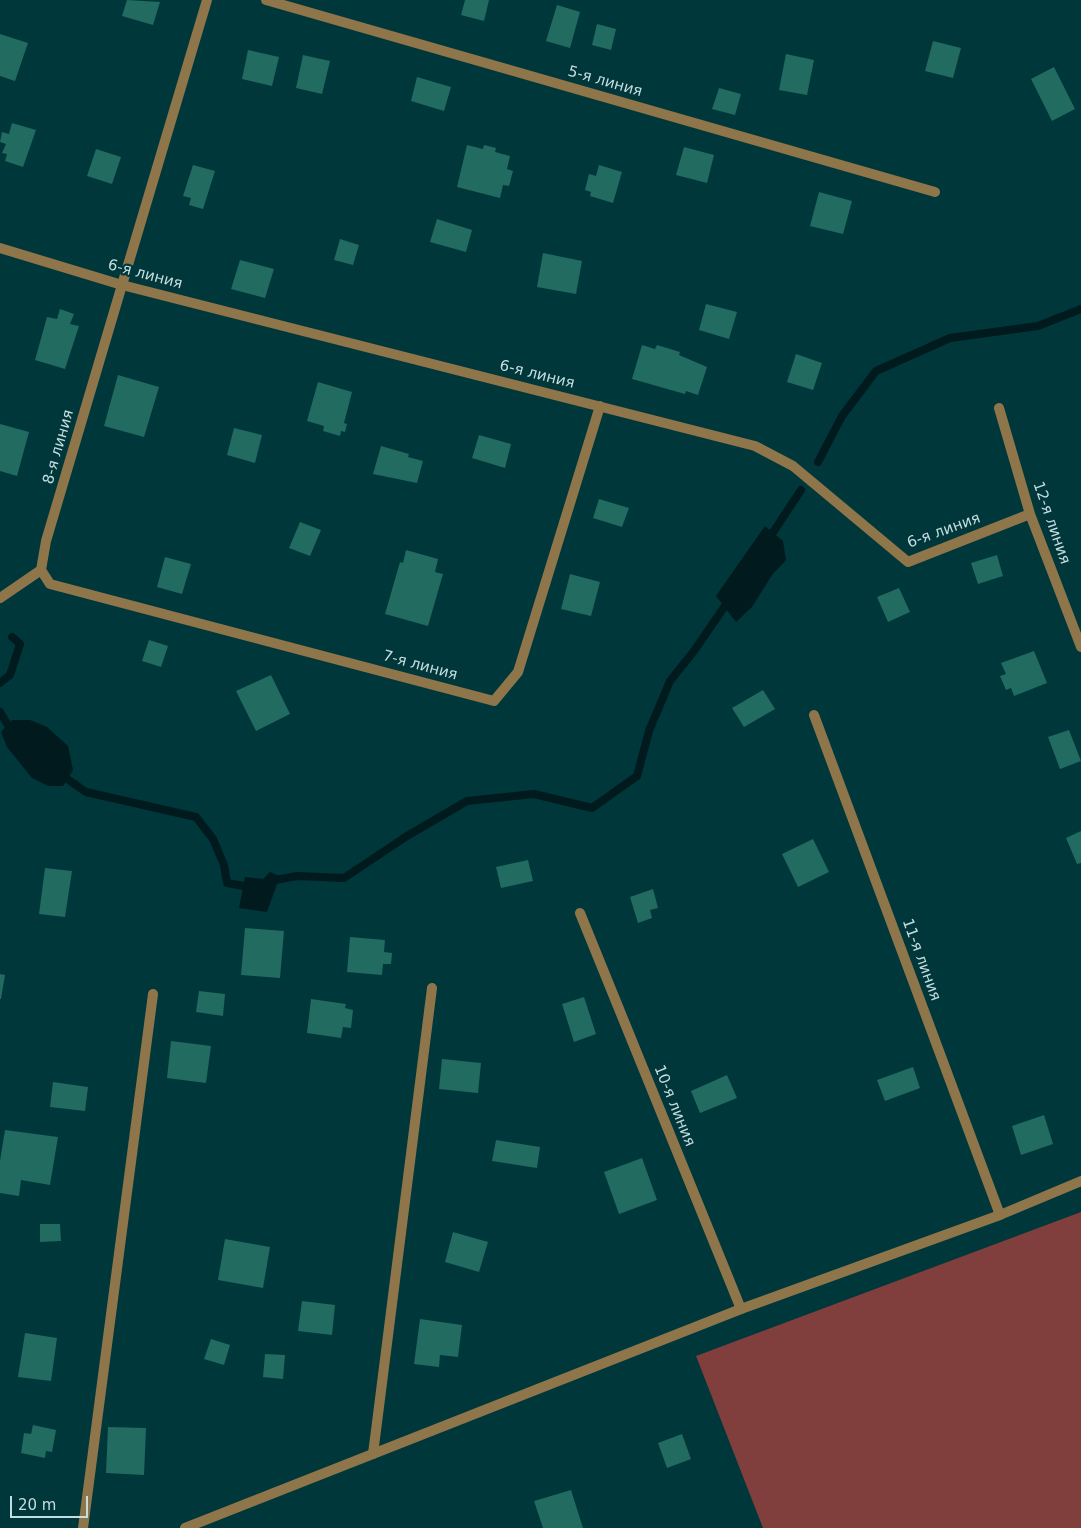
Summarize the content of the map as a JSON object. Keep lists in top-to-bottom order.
{
  "streets": {
    "street": [
      "5-я линия",
      "6-я линия",
      "8-я линия",
      "12-я линия",
      "7-я линия",
      "11-я линия",
      "10-я линия"
    ]
  },
  "crossings": [
    ["6-я линия", "8-я линия"],
    ["6-я линия", "12-я линия"],
    ["6-я линия", "7-я линия"],
    ["8-я линия", "7-я линия"]
  ],
  "scale_bar": "20 m"
}
